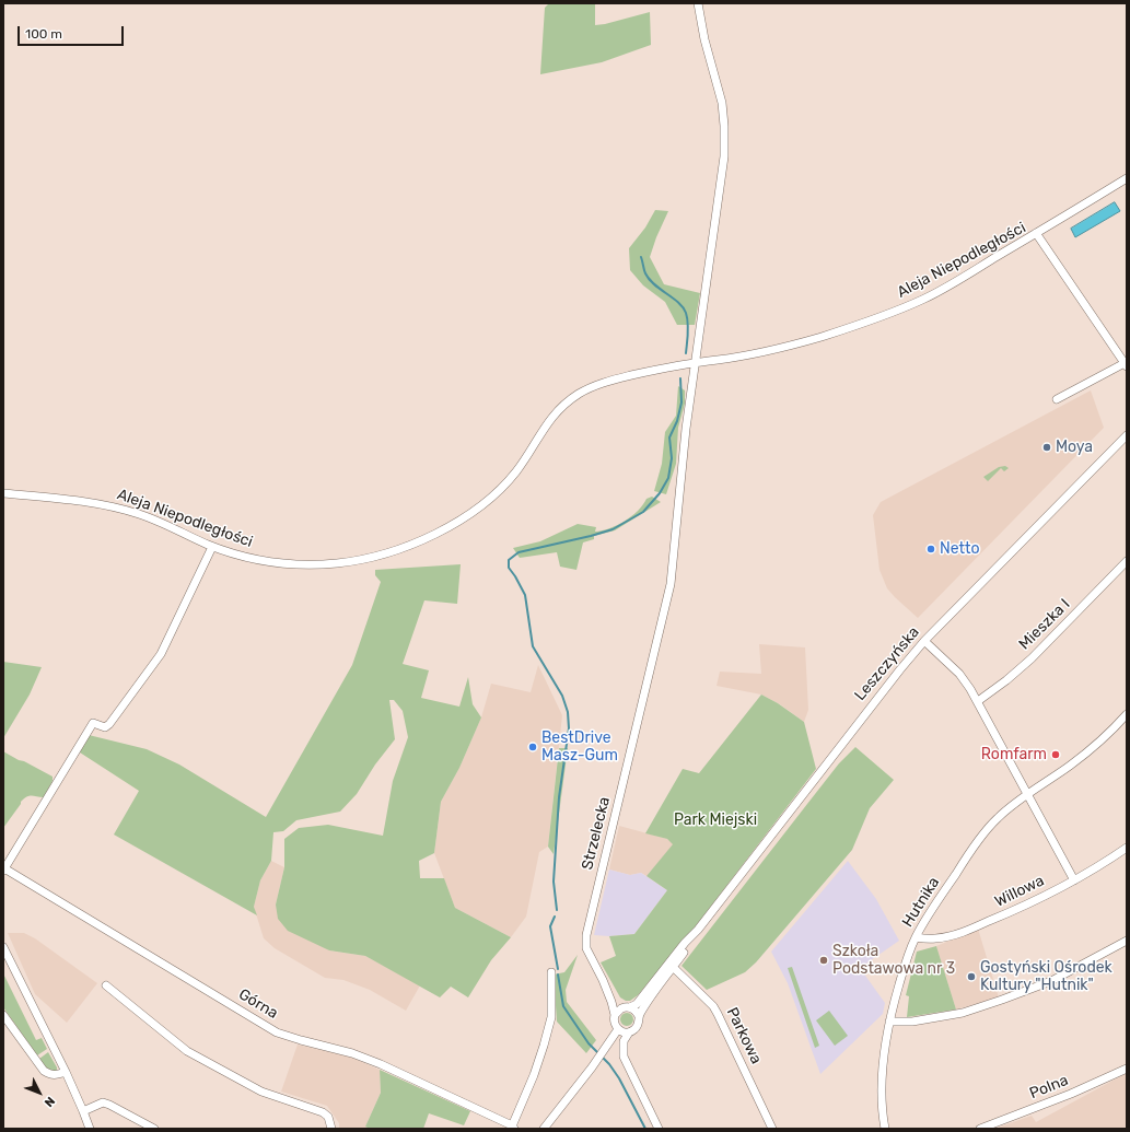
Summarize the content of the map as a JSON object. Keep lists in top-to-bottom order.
{
  "streets": {
    "street": [
      "Aleja Niepodległości",
      "Mieszka I",
      "Leszczyńska",
      "Strzelecka",
      "Willowa",
      "Hutnika",
      "Górna",
      "Parkowa",
      "Polna"
    ]
  },
  "crossings": [
    ["Aleja Niepodległości", "Strzelecka"],
    ["Leszczyńska", "Strzelecka"],
    ["Leszczyńska", "Parkowa"],
    ["Willowa", "Hutnika"]
  ],
  "parks": ["Park Miejski"],
  "places": [
    "Moya",
    "Netto",
    "BestDrive Masz-Gum",
    "Romfarm",
    "Szkoła Podstawowa nr 3",
    "Gostyński Ośrodek Kultury \"Hutnik\""
  ],
  "scale_bar": "100 m",
  "north": "bottom right"
}
